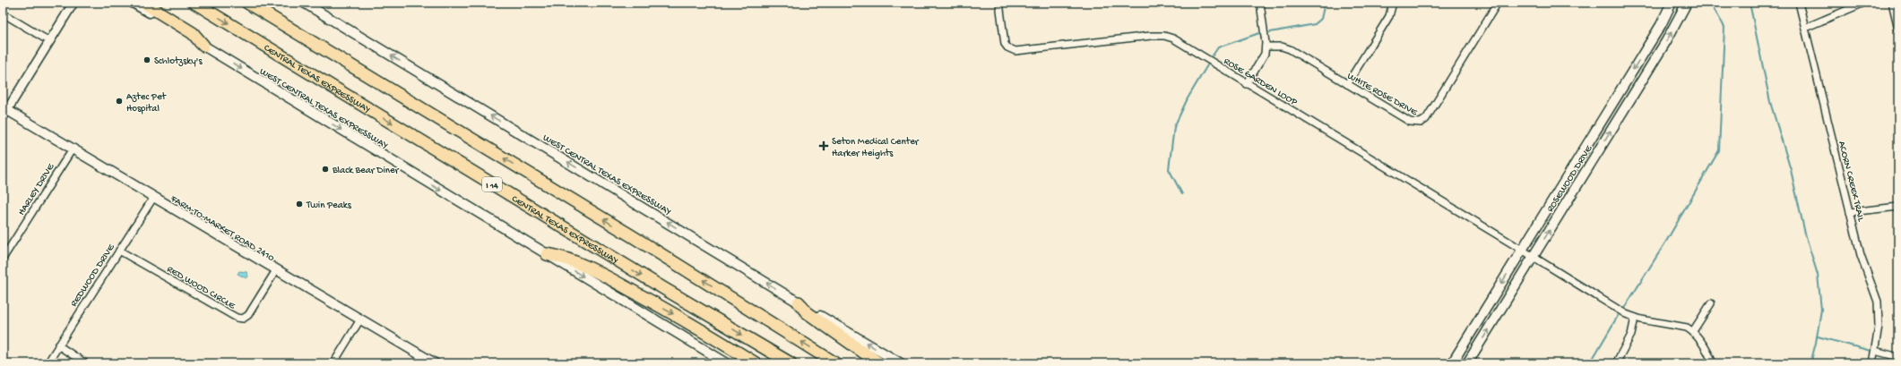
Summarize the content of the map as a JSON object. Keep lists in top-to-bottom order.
{
  "streets": {
    "highway": ["CENTRAL TEXAS EXPRESSWAY", "I 14"],
    "main road": ["WEST CENTRAL TEXAS EXPRESSWAY", "ROSEWOOD DRIVE", "FARM-TO-MARKET ROAD 2410"],
    "street": [
      "ROSE GARDEN LOOP",
      "WHITE ROSE DRIVE",
      "ACORN CREEK TRAIL",
      "HARLEY DRIVE",
      "REDWOOD DRIVE",
      "RED WOOD CIRCLE"
    ]
  },
  "crossings": [
    ["ROSE GARDEN LOOP", "ROSEWOOD DRIVE"],
    ["HARLEY DRIVE", "FARM-TO-MARKET ROAD 2410"],
    ["FARM-TO-MARKET ROAD 2410", "REDWOOD DRIVE"],
    ["FARM-TO-MARKET ROAD 2410", "RED WOOD CIRCLE"],
    ["REDWOOD DRIVE", "RED WOOD CIRCLE"]
  ],
  "places": {
    "other": [
      "Schlotzsky's",
      "Aztec Pet Hospital",
      "Black Bear Diner",
      "Twin Peaks"
    ],
    "health": ["Seton Medical Center Harker Heights"]
  }
}
